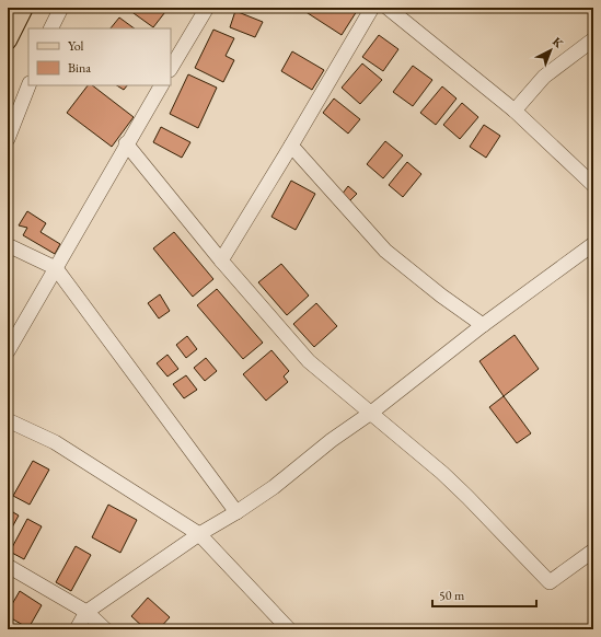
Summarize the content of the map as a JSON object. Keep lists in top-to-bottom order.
{
  "legend": ["Yol", "Bina"],
  "scale_bar": "50 m",
  "north": "top right"
}
